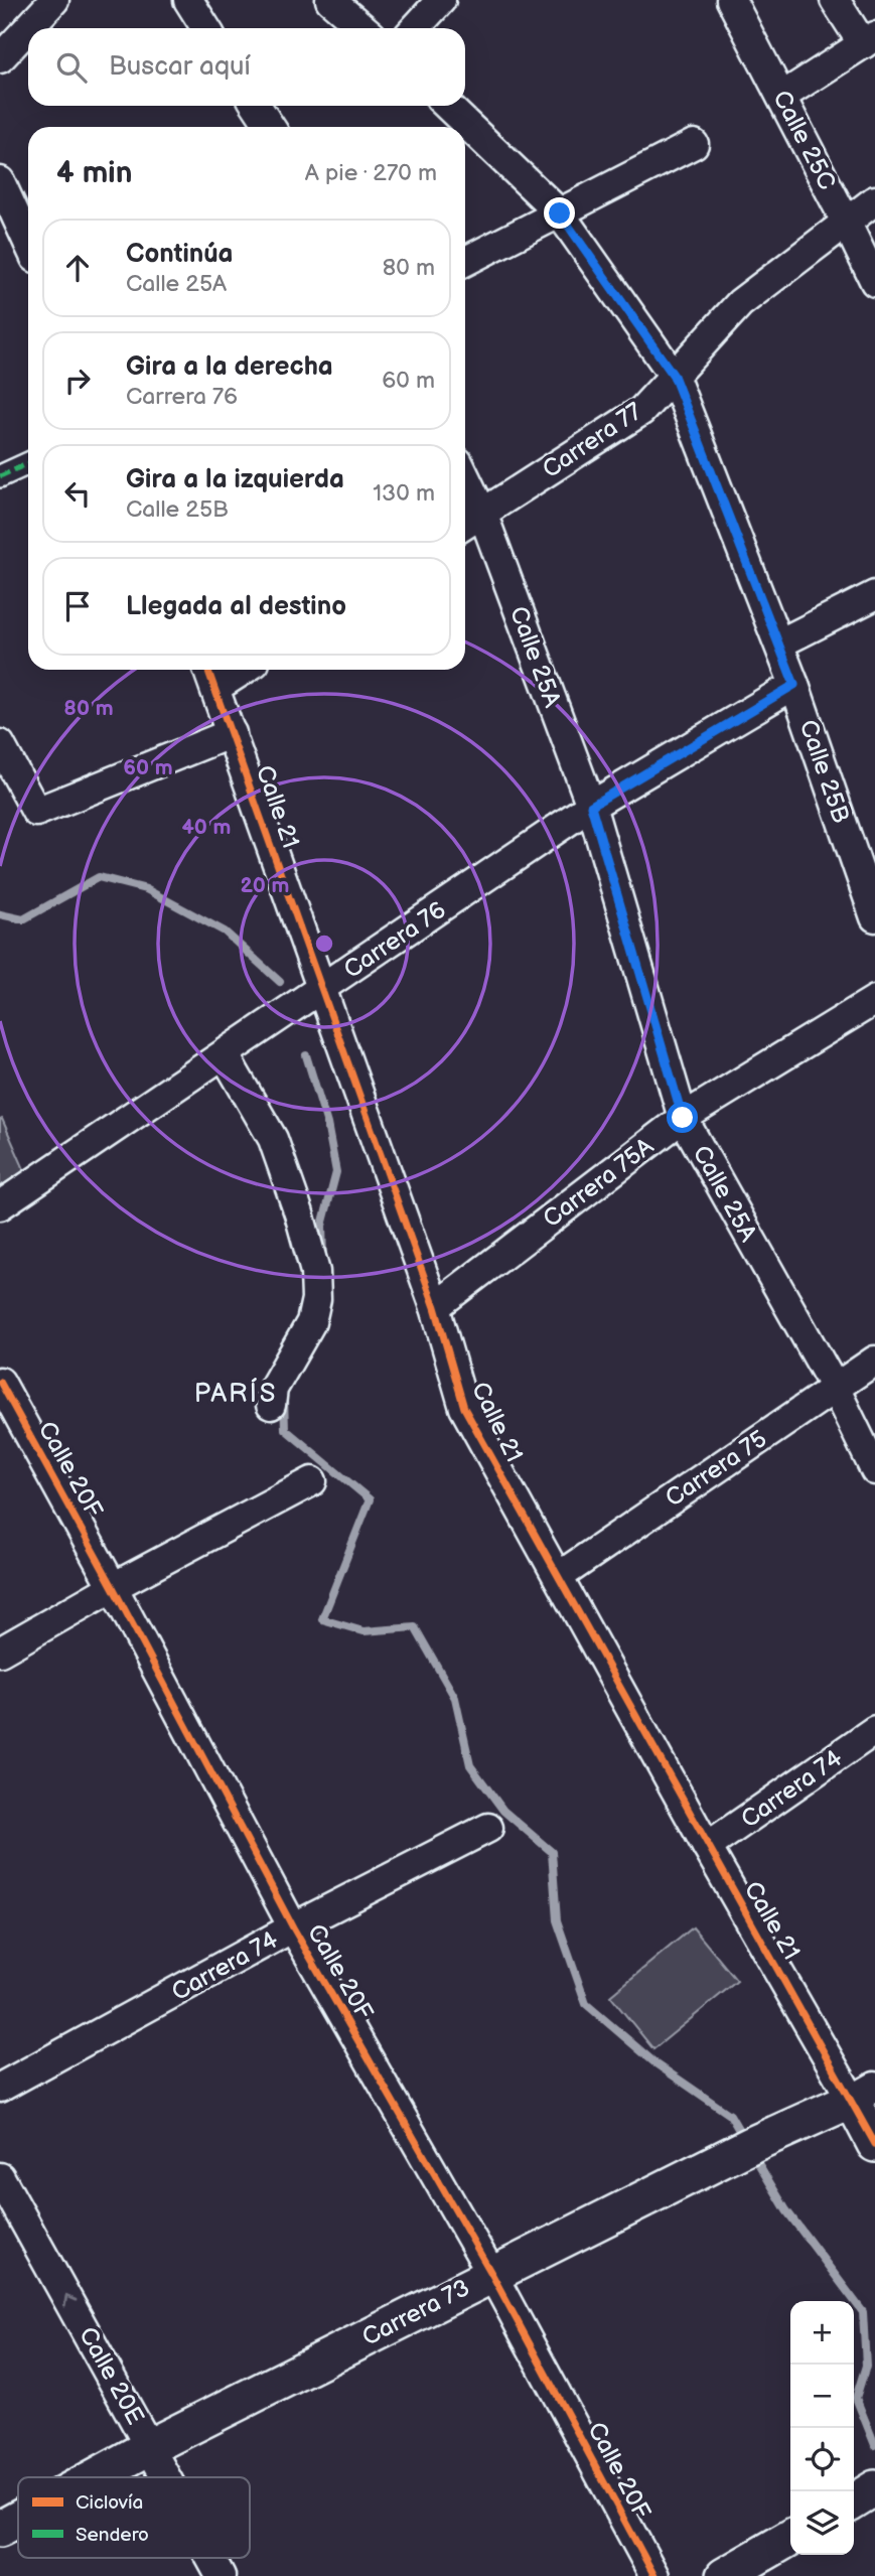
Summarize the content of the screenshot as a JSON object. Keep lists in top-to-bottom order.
{
  "streets": {
    "street": [
      "Calle 25C",
      "Carrera 77",
      "Calle 25A",
      "Calle 25B",
      "Calle 21",
      "Carrera 76",
      "Carrera 75A",
      "Carrera 75",
      "Calle 20F",
      "Carrera 74",
      "Carrera 73",
      "Calle 20E"
    ]
  },
  "crossings": [
    ["Calle 25C", "Carrera 77"],
    ["Carrera 77", "Calle 25A"],
    ["Carrera 77", "Calle 25B"],
    ["Calle 25A", "Carrera 76"],
    ["Calle 25A", "Carrera 75A"],
    ["Calle 25A", "Carrera 75"],
    ["Calle 25B", "Carrera 76"],
    ["Calle 21", "Carrera 76"],
    ["Calle 21", "Carrera 75A"],
    ["Calle 21", "Carrera 75"],
    ["Calle 21", "Carrera 74"],
    ["Calle 21", "Carrera 73"],
    ["Calle 20F", "Carrera 74"],
    ["Calle 20F", "Carrera 73"],
    ["Carrera 73", "Calle 20E"]
  ],
  "one_way": ["Calle 20E"],
  "districts": ["PARÍS"],
  "legend": ["Ciclovía", "Sendero"],
  "page": {
    "search": "Buscar aquí",
    "heading": ["4 min", "A pie · 270 m"],
    "list": [
      ["Continúa", "Calle 25A", "80 m"],
      ["Gira a la derecha", "Carrera 76", "60 m"],
      ["Gira a la izquierda", "Calle 25B", "130 m"],
      "Llegada al destino"
    ],
    "map_buttons": ["+", "−"]
  },
  "rings": [
    "80 m",
    "60 m",
    "40 m",
    "20 m"
  ]
}
